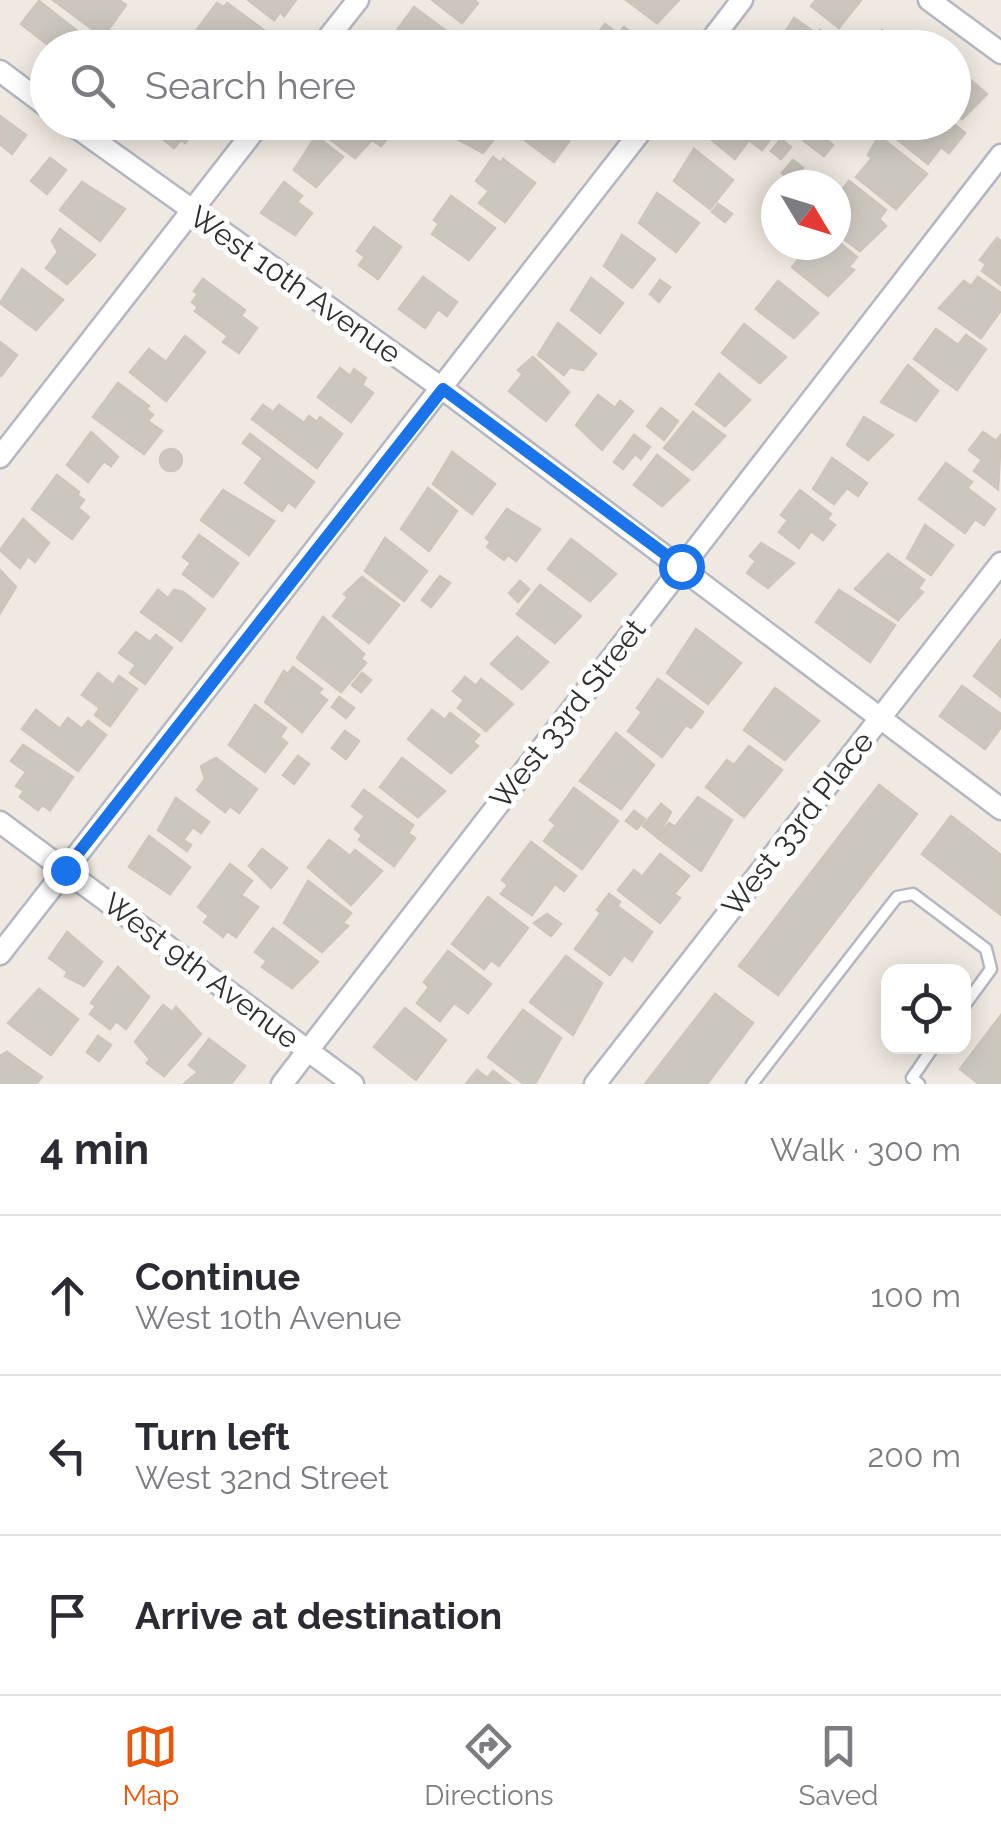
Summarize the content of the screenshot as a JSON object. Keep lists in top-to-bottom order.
{
  "streets": {
    "street": [
      "West 10th Avenue",
      "West 33rd Street",
      "West 33rd Place",
      "West 9th Avenue"
    ]
  },
  "crossings": [
    ["West 10th Avenue", "West 33rd Street"],
    ["West 10th Avenue", "West 33rd Place"],
    ["West 33rd Street", "West 9th Avenue"]
  ],
  "north": "bottom right",
  "page": {
    "search": "Search here",
    "heading": ["4 min", "Walk · 300 m"],
    "list": [
      ["Continue", "West 10th Avenue", "100 m"],
      ["Turn left", "West 32nd Street", "200 m"],
      "Arrive at destination"
    ],
    "nav": ["Map", "Directions", "Saved"]
  }
}
